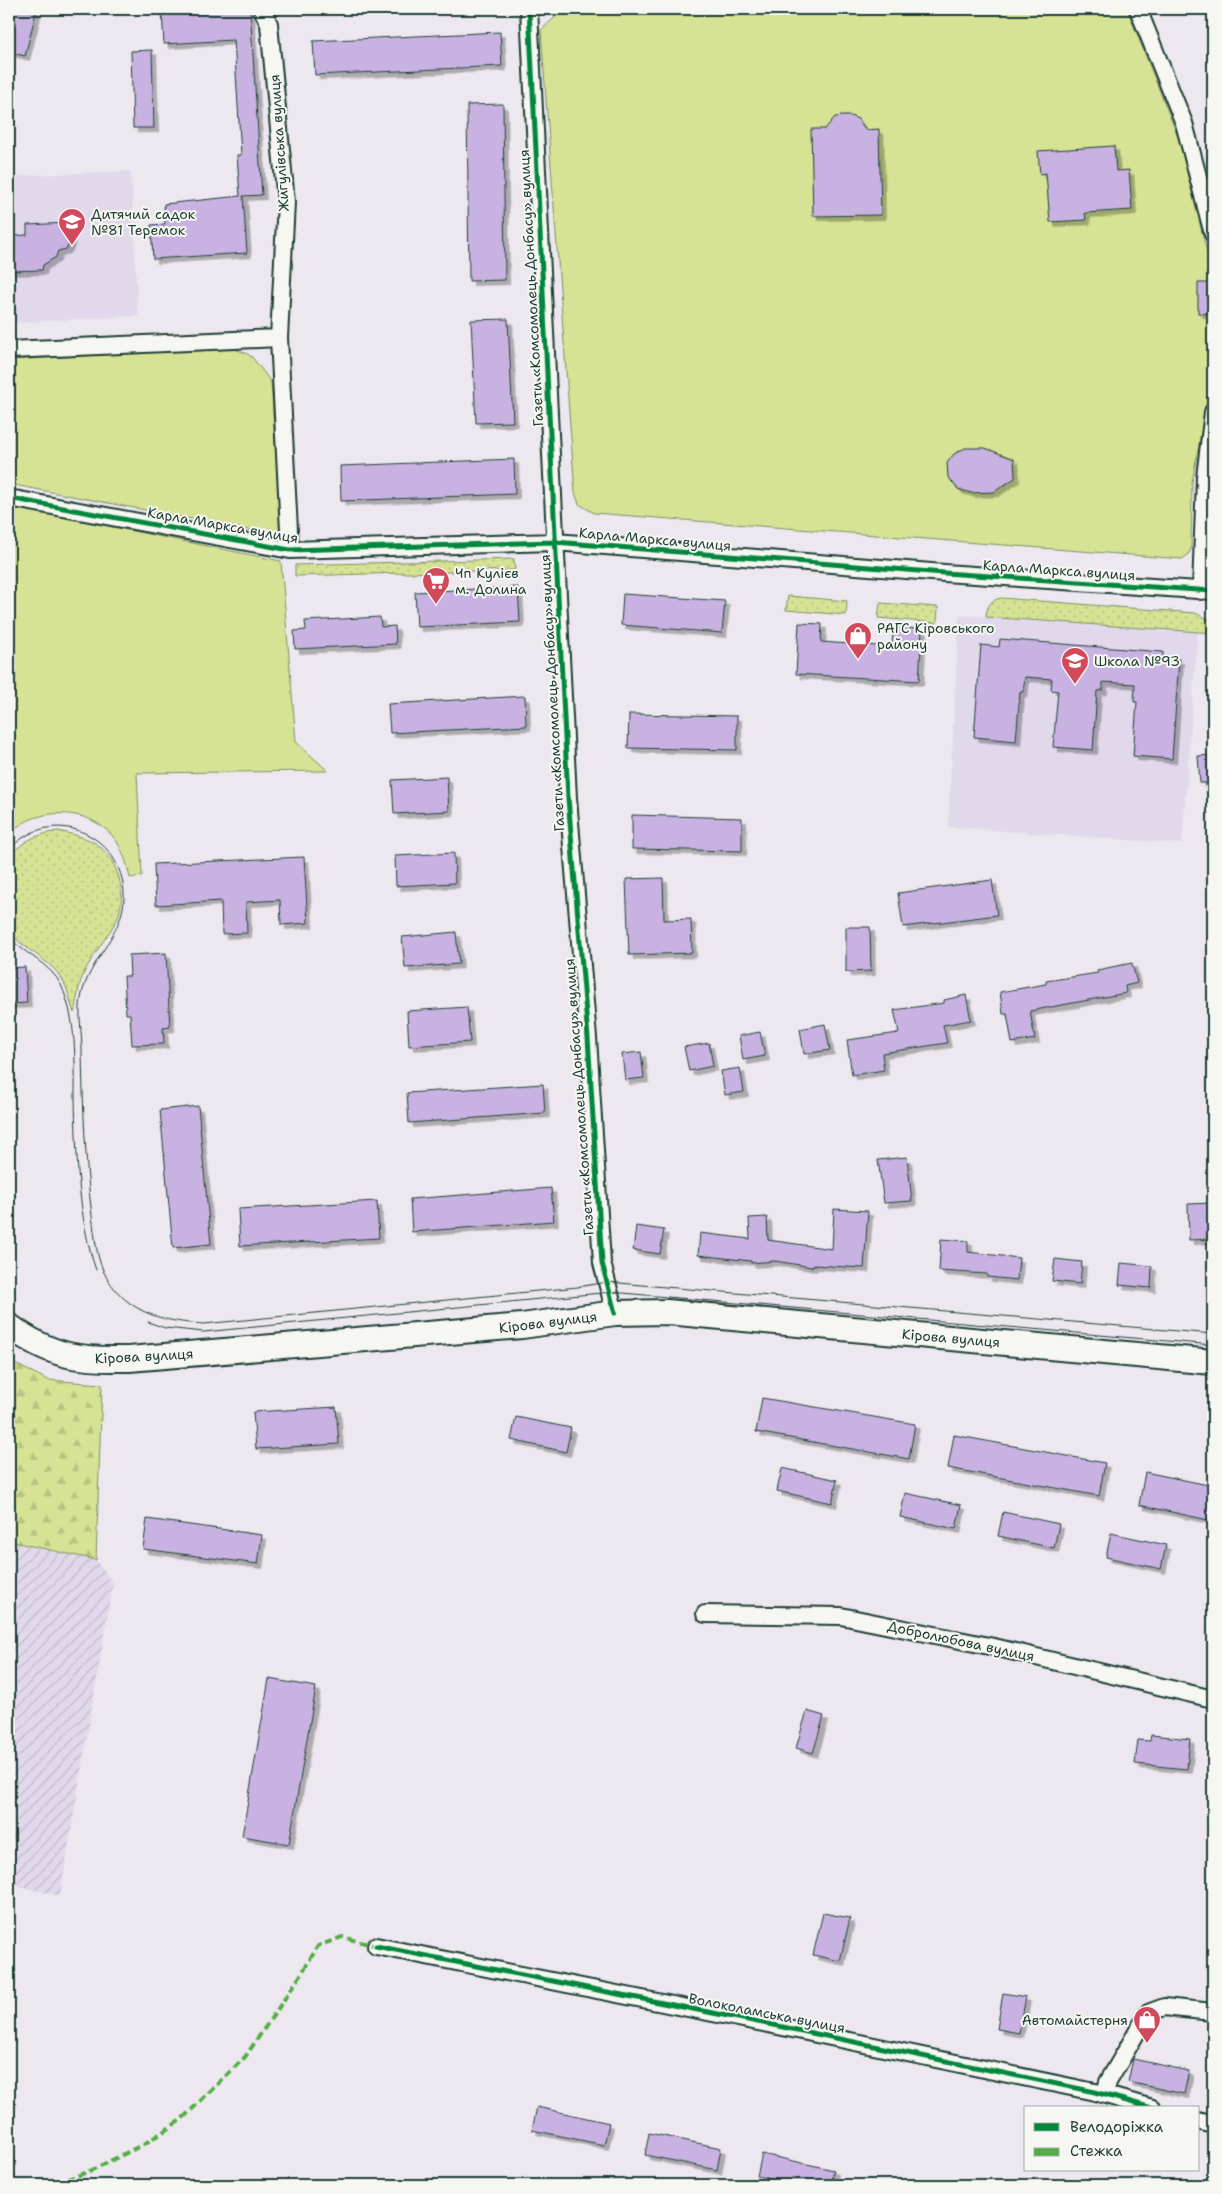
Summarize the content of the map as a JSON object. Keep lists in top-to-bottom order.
{
  "streets": {
    "main road": ["Кірова вулиця"],
    "street": [
      "Жигулівська вулиця",
      "Газети «Комсомолець Донбасу» вулиця",
      "Карла Маркса вулиця",
      "Добролюбова вулиця",
      "Волоколамська вулиця"
    ]
  },
  "crossings": [
    ["Жигулівська вулиця", "Карла Маркса вулиця"],
    ["Газети «Комсомолець Донбасу» вулиця", "Карла Маркса вулиця"],
    ["Газети «Комсомолець Донбасу» вулиця", "Кірова вулиця"]
  ],
  "places": {
    "school or university": ["Дитячий садок №81 Теремок", "Школа №93"],
    "supermarket": ["Чп Кулієв м. Долина"],
    "shop": ["РАГС Кіровського району", "Автомайстерня"]
  },
  "legend": ["Велодоріжка", "Стежка"]
}
